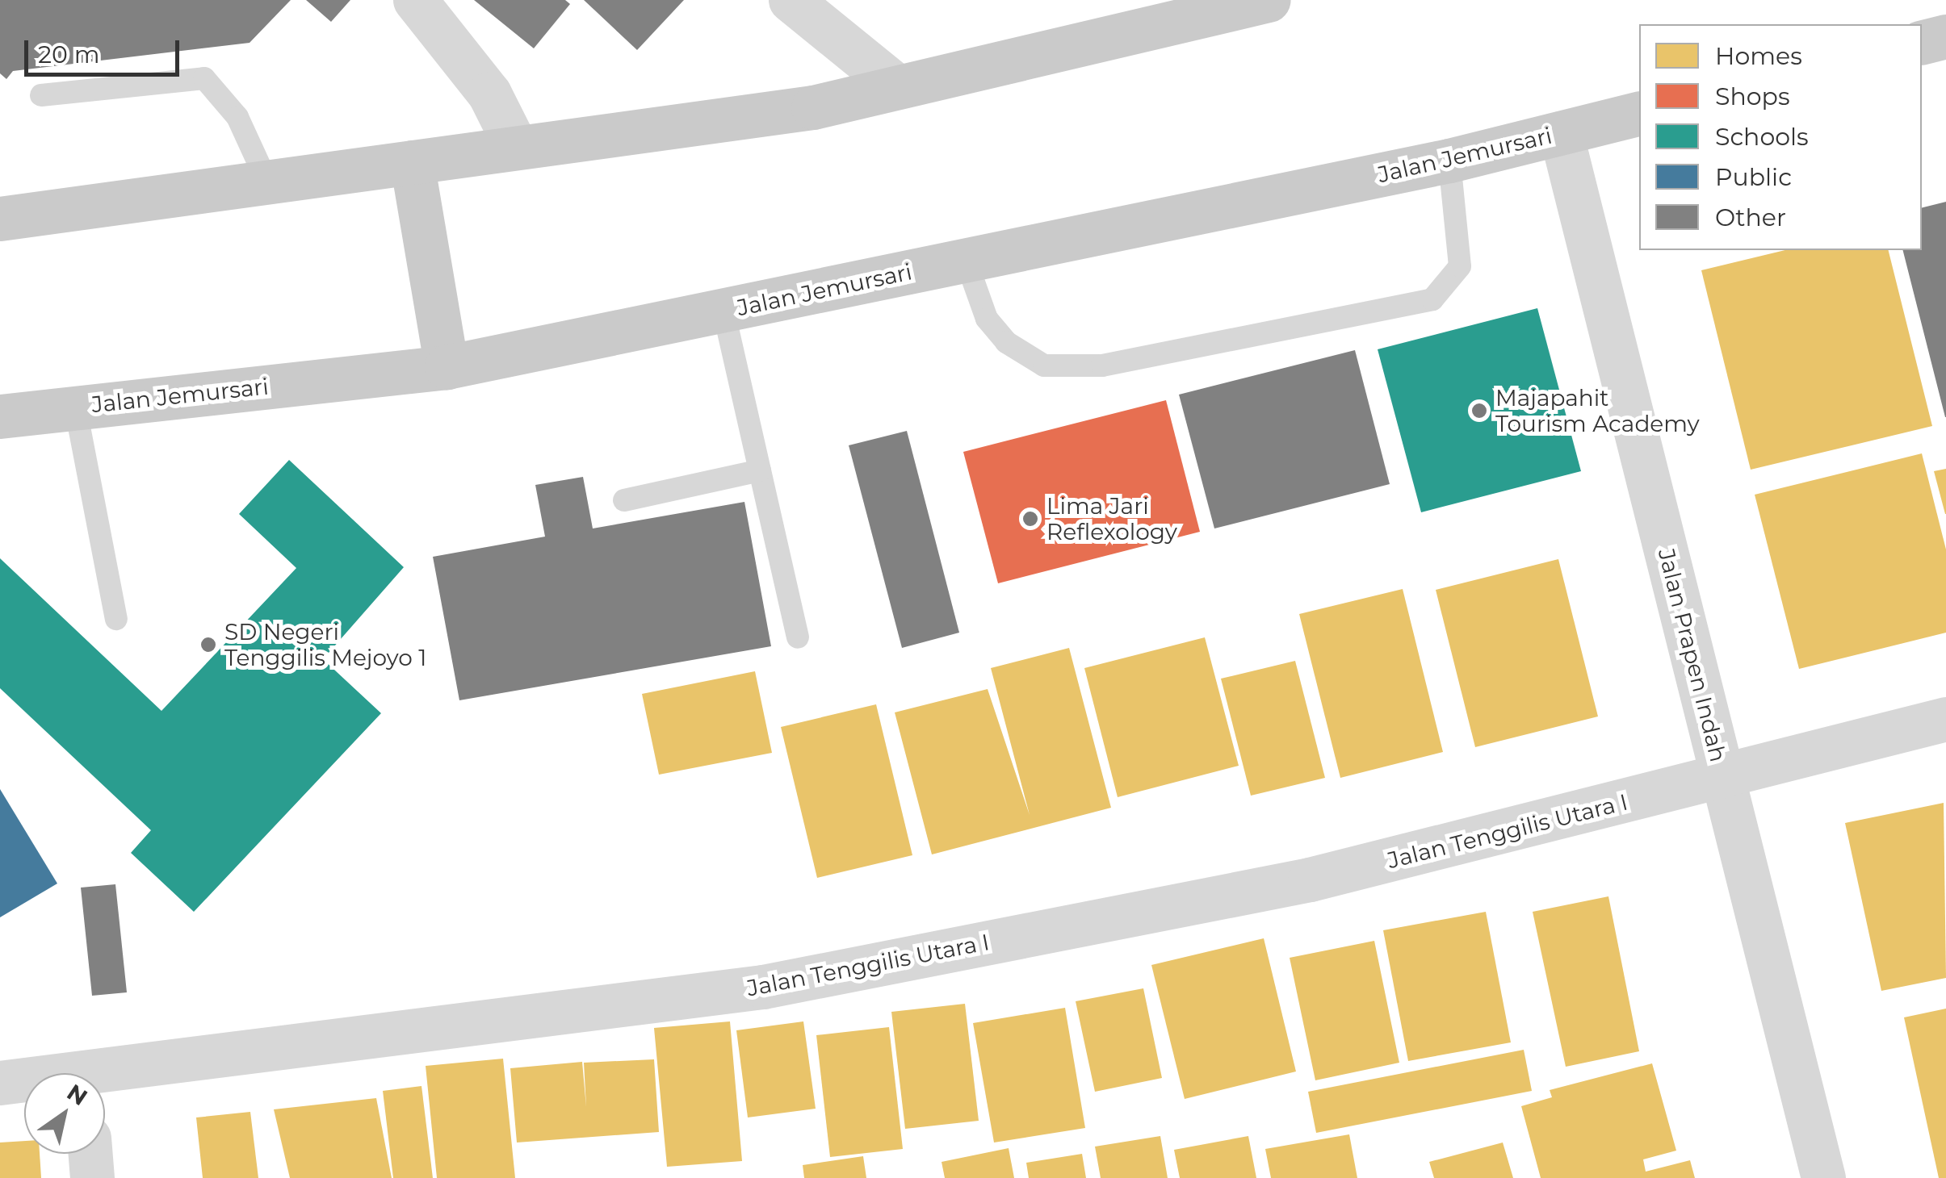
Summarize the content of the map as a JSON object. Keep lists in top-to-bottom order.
{
  "streets": {
    "main road": ["Jalan Jemursari"],
    "street": ["Jalan Prapen Indah", "Jalan Tenggilis Utara I"]
  },
  "crossings": [
    ["Jalan Jemursari", "Jalan Prapen Indah"],
    ["Jalan Prapen Indah", "Jalan Tenggilis Utara I"]
  ],
  "places": ["Majapahit Tourism Academy", "Lima Jari Reflexology", "SD Negeri Tenggilis Mejoyo 1"],
  "legend": [
    "Homes",
    "Shops",
    "Schools",
    "Public",
    "Other"
  ],
  "scale_bar": "20 m",
  "north": "top right"
}
